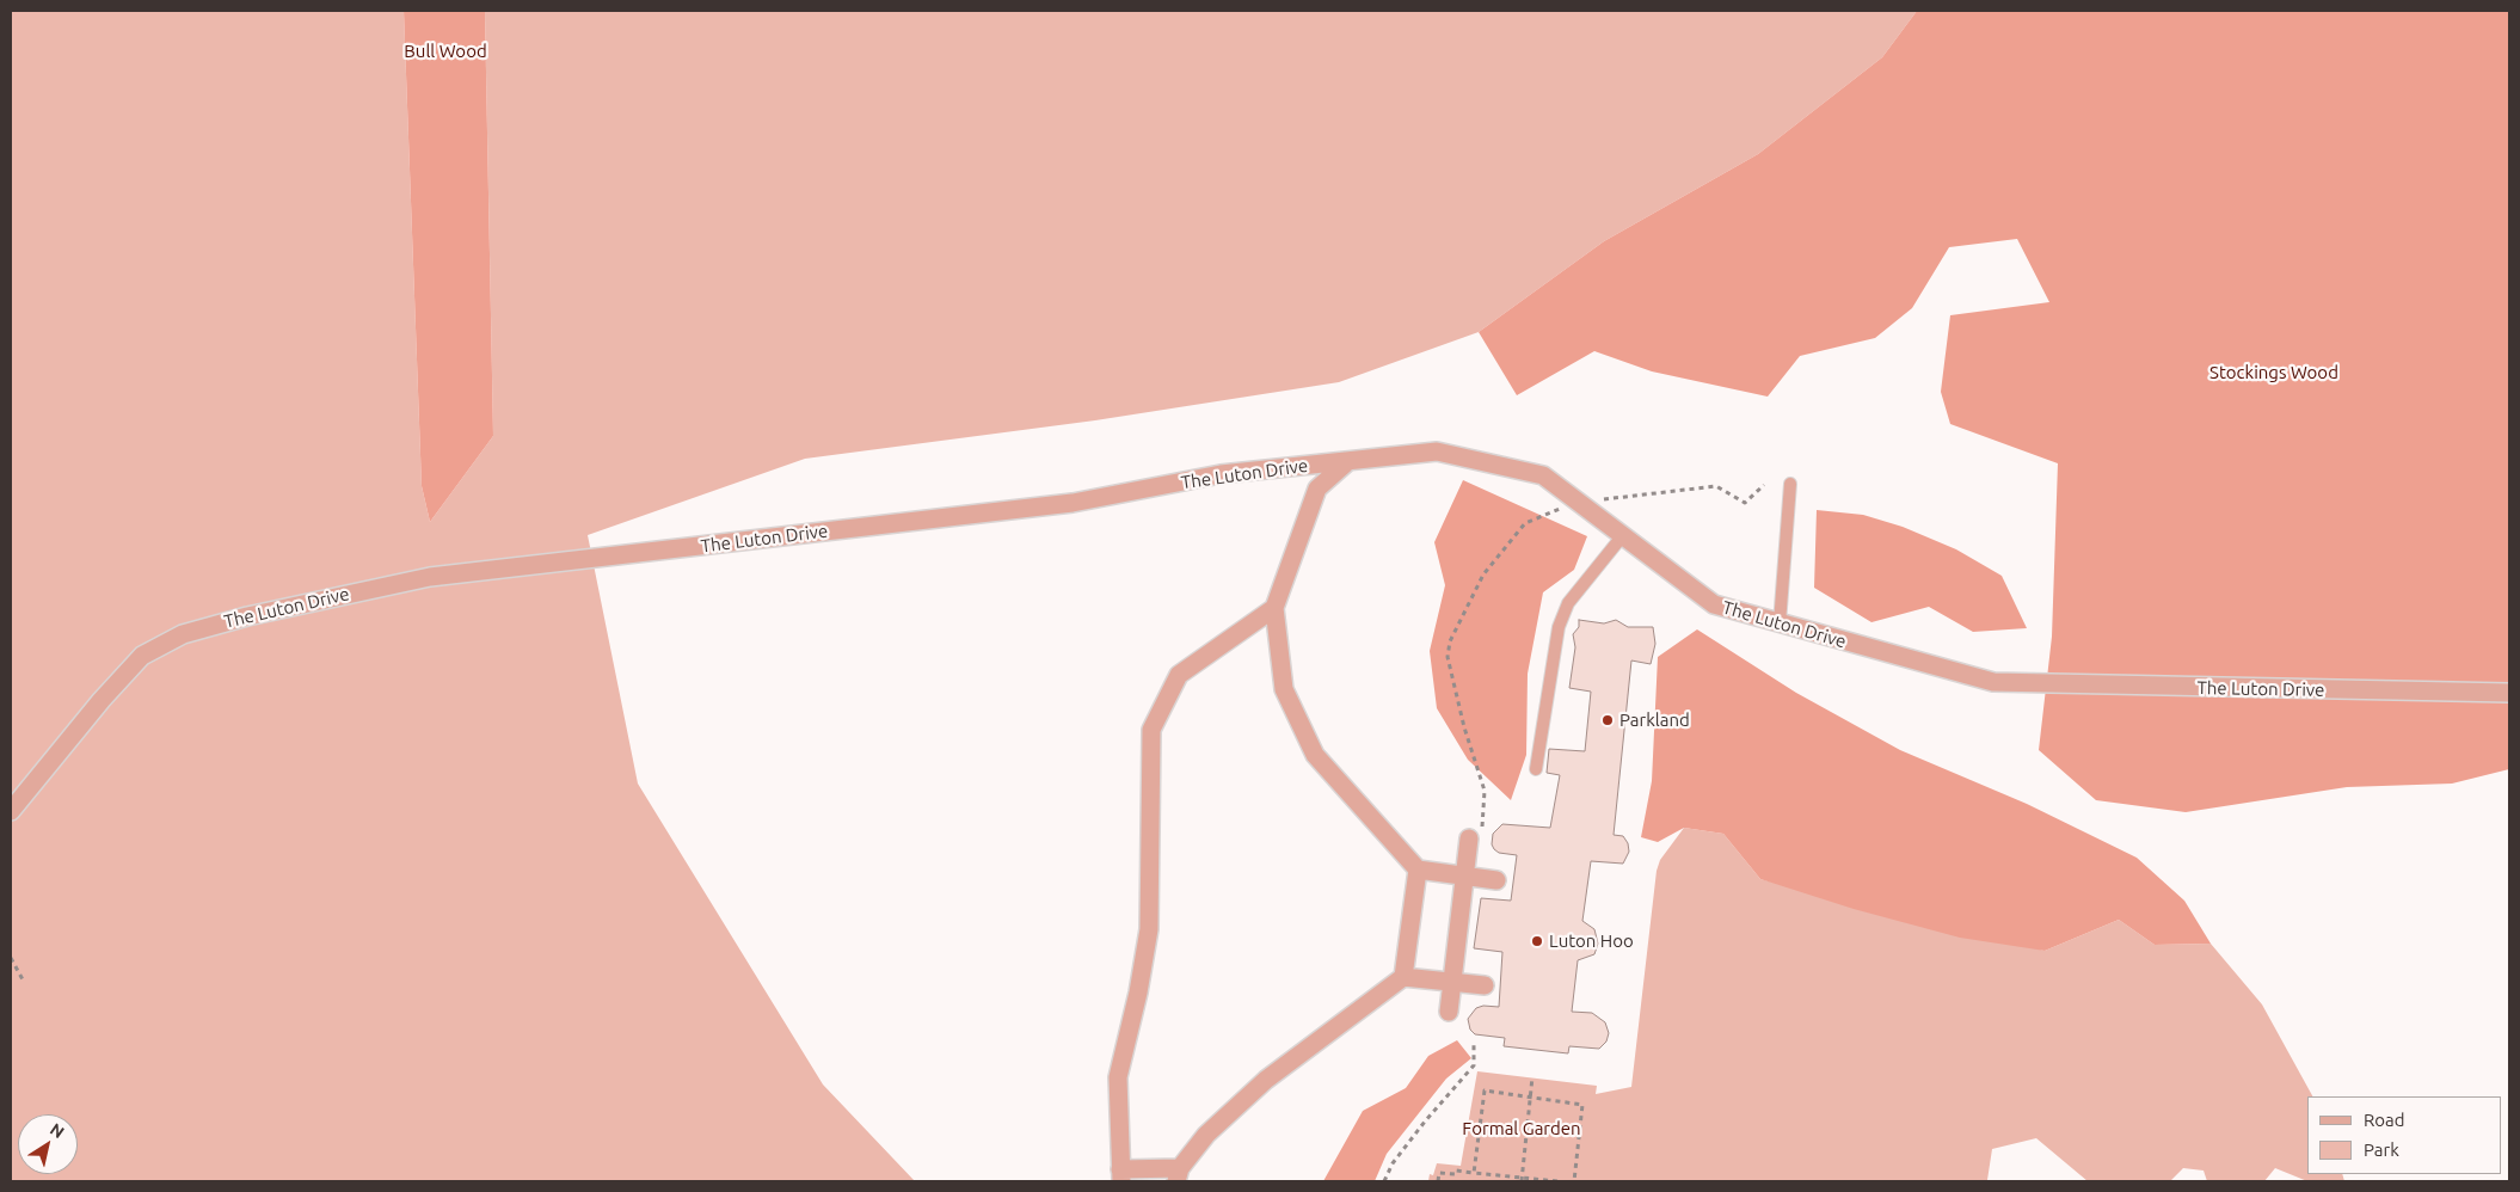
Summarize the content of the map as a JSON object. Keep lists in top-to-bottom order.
{
  "streets": {
    "street": ["The Luton Drive"]
  },
  "parks": ["Bull Wood", "Stockings Wood", "Formal Garden"],
  "places": ["Parkland", "Luton Hoo"],
  "legend": ["Road", "Park"],
  "north": "top right"
}
